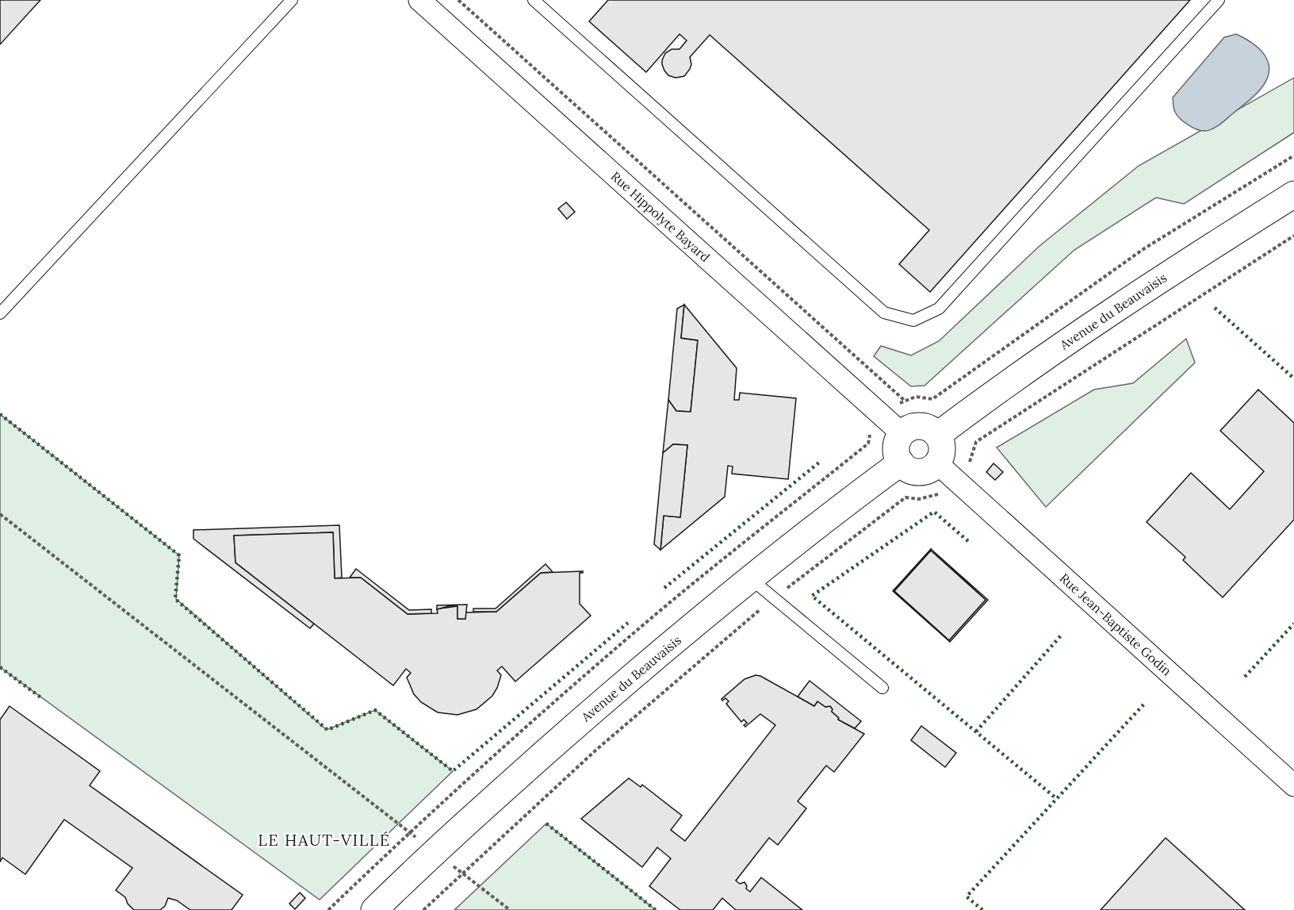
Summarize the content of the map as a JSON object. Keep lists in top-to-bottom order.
{
  "streets": {
    "street": ["Rue Hippolyte Bayard", "Avenue du Beauvaisis", "Rue Jean-Baptiste Godin"]
  },
  "crossings": [
    ["Rue Hippolyte Bayard", "Avenue du Beauvaisis"],
    ["Rue Hippolyte Bayard", "Rue Jean-Baptiste Godin"],
    ["Avenue du Beauvaisis", "Rue Jean-Baptiste Godin"]
  ],
  "districts": ["LE HAUT-VILLÉ"]
}
